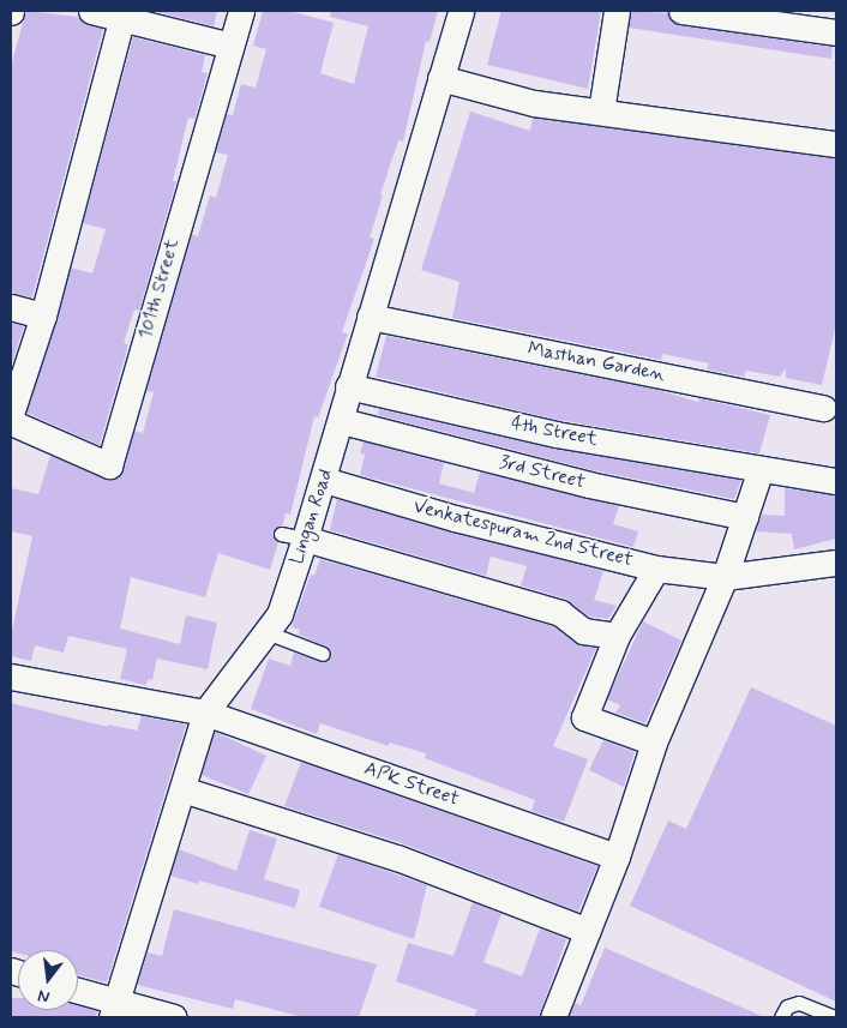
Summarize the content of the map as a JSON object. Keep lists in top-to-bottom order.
{
  "streets": {
    "street": [
      "101th Street",
      "Masthan Garden",
      "4th Street",
      "3rd Street",
      "Lingan Road",
      "Venkatespuram 2nd Street",
      "APK Street"
    ]
  },
  "crossings": [
    ["Masthan Garden", "Lingan Road"],
    ["4th Street", "Lingan Road"],
    ["3rd Street", "Lingan Road"],
    ["Lingan Road", "Venkatespuram 2nd Street"],
    ["Lingan Road", "APK Street"]
  ],
  "north": "bottom"
}
